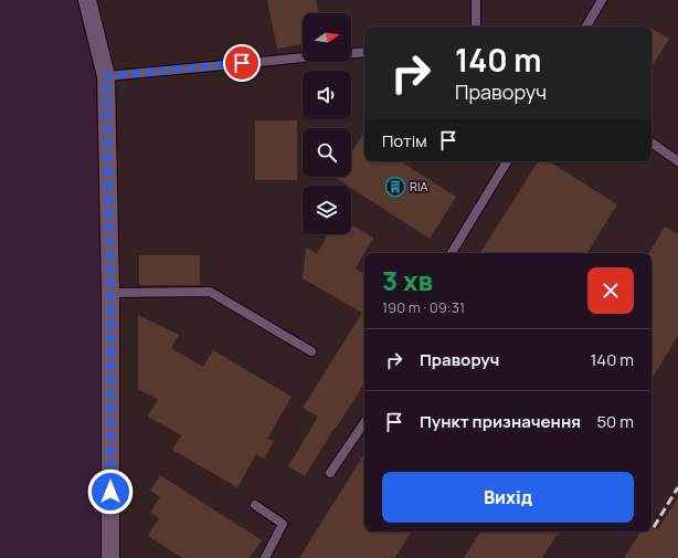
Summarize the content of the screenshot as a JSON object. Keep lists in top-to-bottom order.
{
  "places": {
    "building": ["RIA"]
  },
  "north": "right",
  "page": {
    "turn": ["140 m", "Праворуч"],
    "then": "Потім",
    "heading": ["3 хв", "190 m · 09:31"],
    "list": [
      {
        "name": "Праворуч",
        "value": "140 m"
      },
      {
        "name": "Пункт призначення",
        "value": "50 m"
      }
    ],
    "buttons": "Вихід"
  }
}
